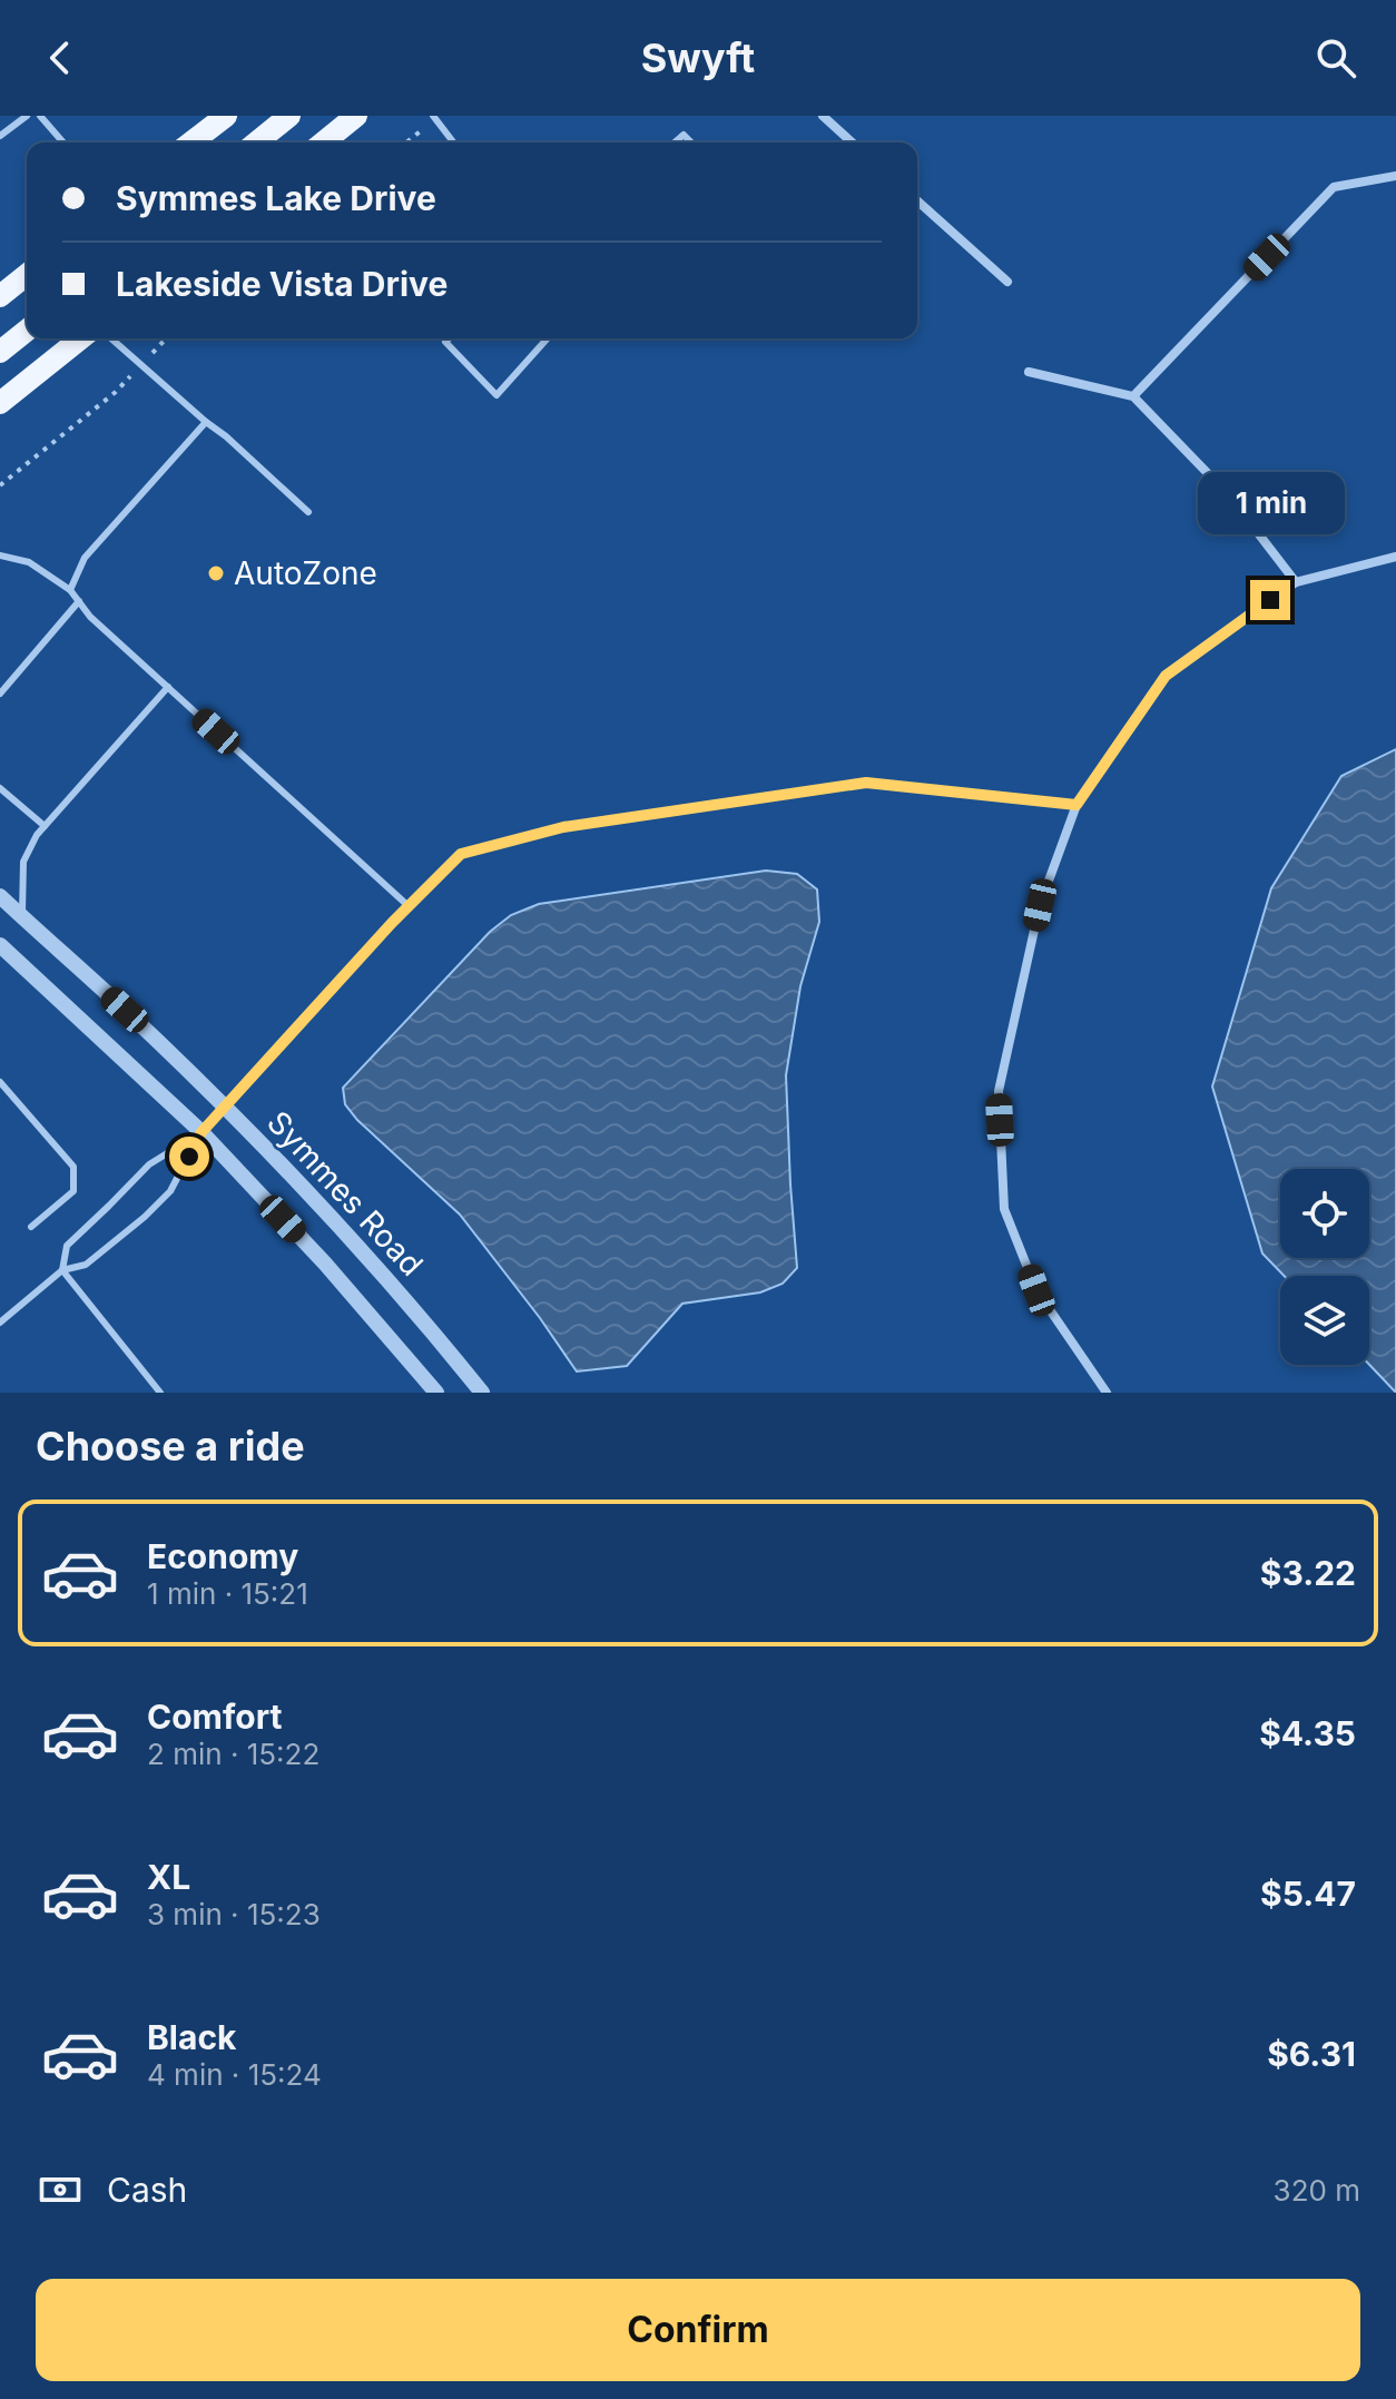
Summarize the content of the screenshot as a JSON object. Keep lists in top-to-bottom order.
{
  "streets": {
    "street": ["Symmes Road"]
  },
  "places": ["AutoZone"],
  "page": {
    "header": "Swyft",
    "banner": ["Symmes Lake Drive", "Lakeside Vista Drive"],
    "bubble": "1 min",
    "heading": "Choose a ride",
    "list": [
      {
        "name": "Economy",
        "note": "1 min · 15:21",
        "value": "$3.22"
      },
      {
        "name": "Comfort",
        "note": "2 min · 15:22",
        "value": "$4.35"
      },
      {
        "name": "XL",
        "note": "3 min · 15:23",
        "value": "$5.47"
      },
      {
        "name": "Black",
        "note": "4 min · 15:24",
        "value": "$6.31"
      }
    ],
    "pay": ["Cash", "320 m"],
    "buttons": "Confirm"
  }
}
